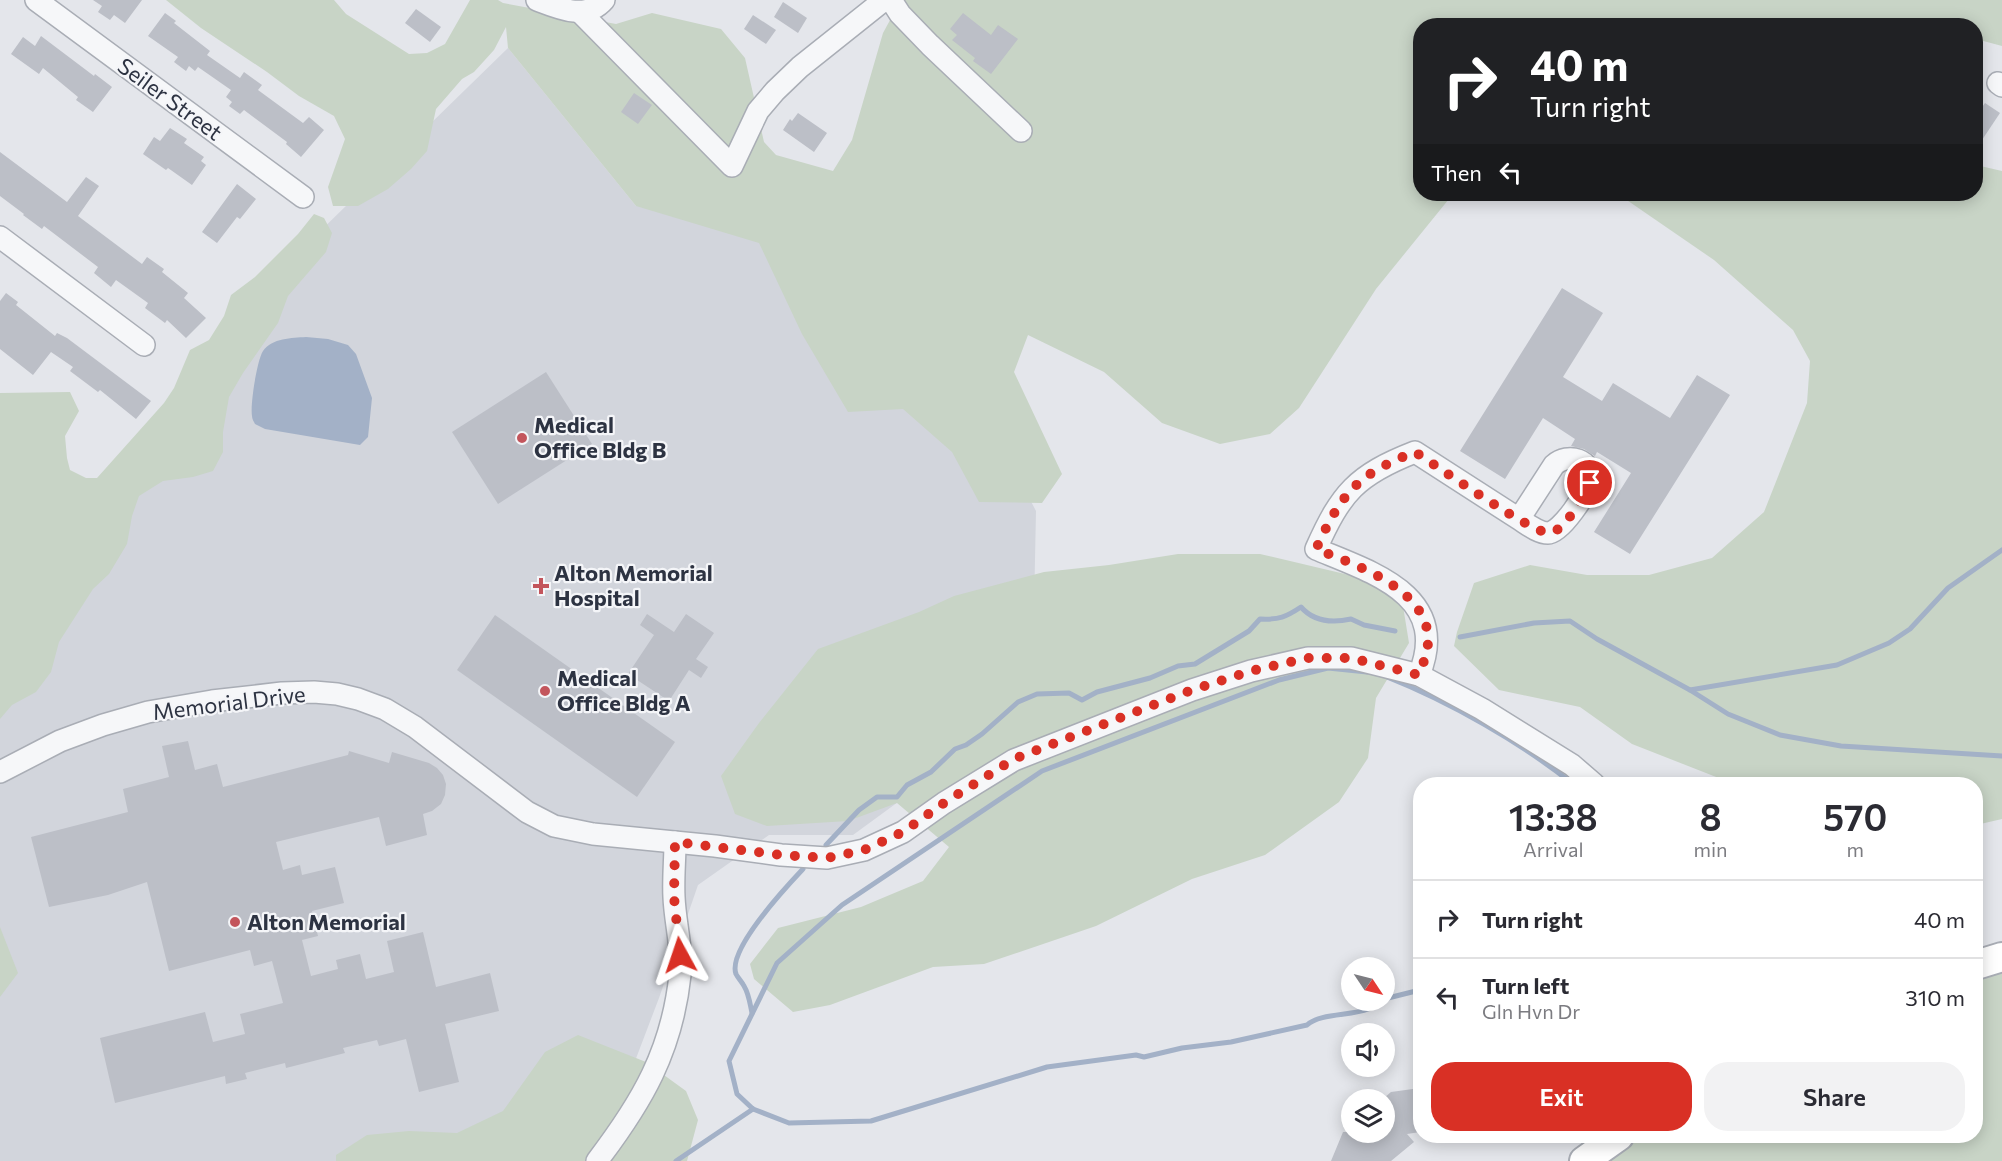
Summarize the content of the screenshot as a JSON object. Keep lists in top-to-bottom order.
{
  "streets": {
    "street": ["Seiler Street", "Memorial Drive"]
  },
  "places": {
    "other": ["Medical Office Bldg B", "Medical Office Bldg A", "Alton Memorial"],
    "health": ["Alton Memorial Hospital"]
  },
  "north": "bottom right",
  "page": {
    "turn": ["40 m", "Turn right"],
    "then": "Then",
    "eta": [
      "13:38",
      "Arrival",
      "8",
      "min",
      "570",
      "m"
    ],
    "list": [
      {
        "name": "Turn right",
        "value": "40 m"
      },
      {
        "name": "Turn left",
        "note": "Gln Hvn Dr",
        "value": "310 m"
      }
    ],
    "buttons": ["Exit", "Share"]
  }
}
